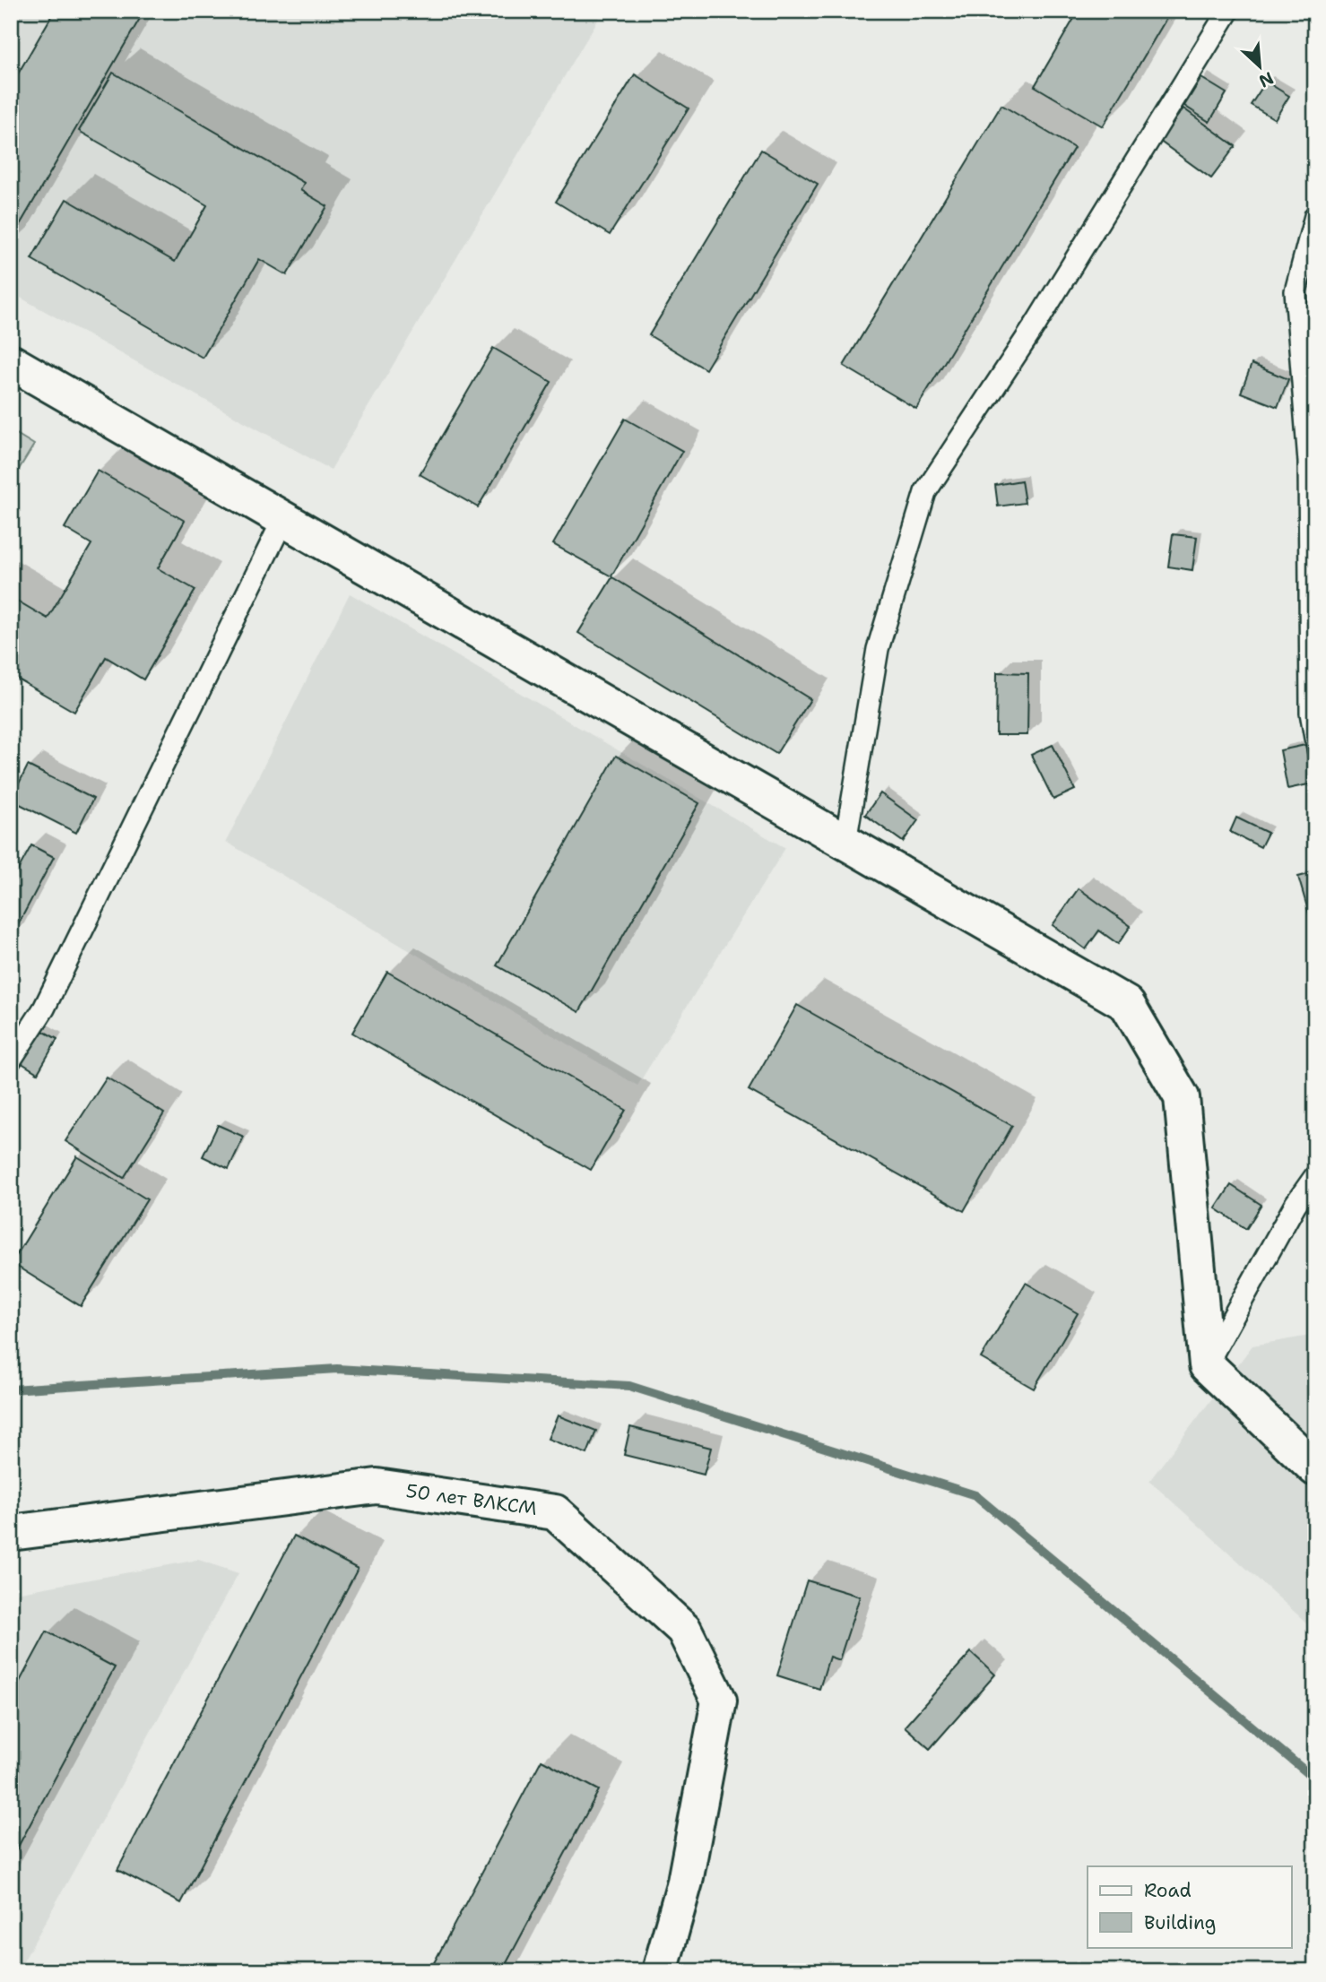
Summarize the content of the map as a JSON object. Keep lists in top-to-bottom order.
{
  "streets": {
    "street": ["50 лет ВЛКСМ"]
  },
  "legend": ["Road", "Building"],
  "north": "bottom right"
}
